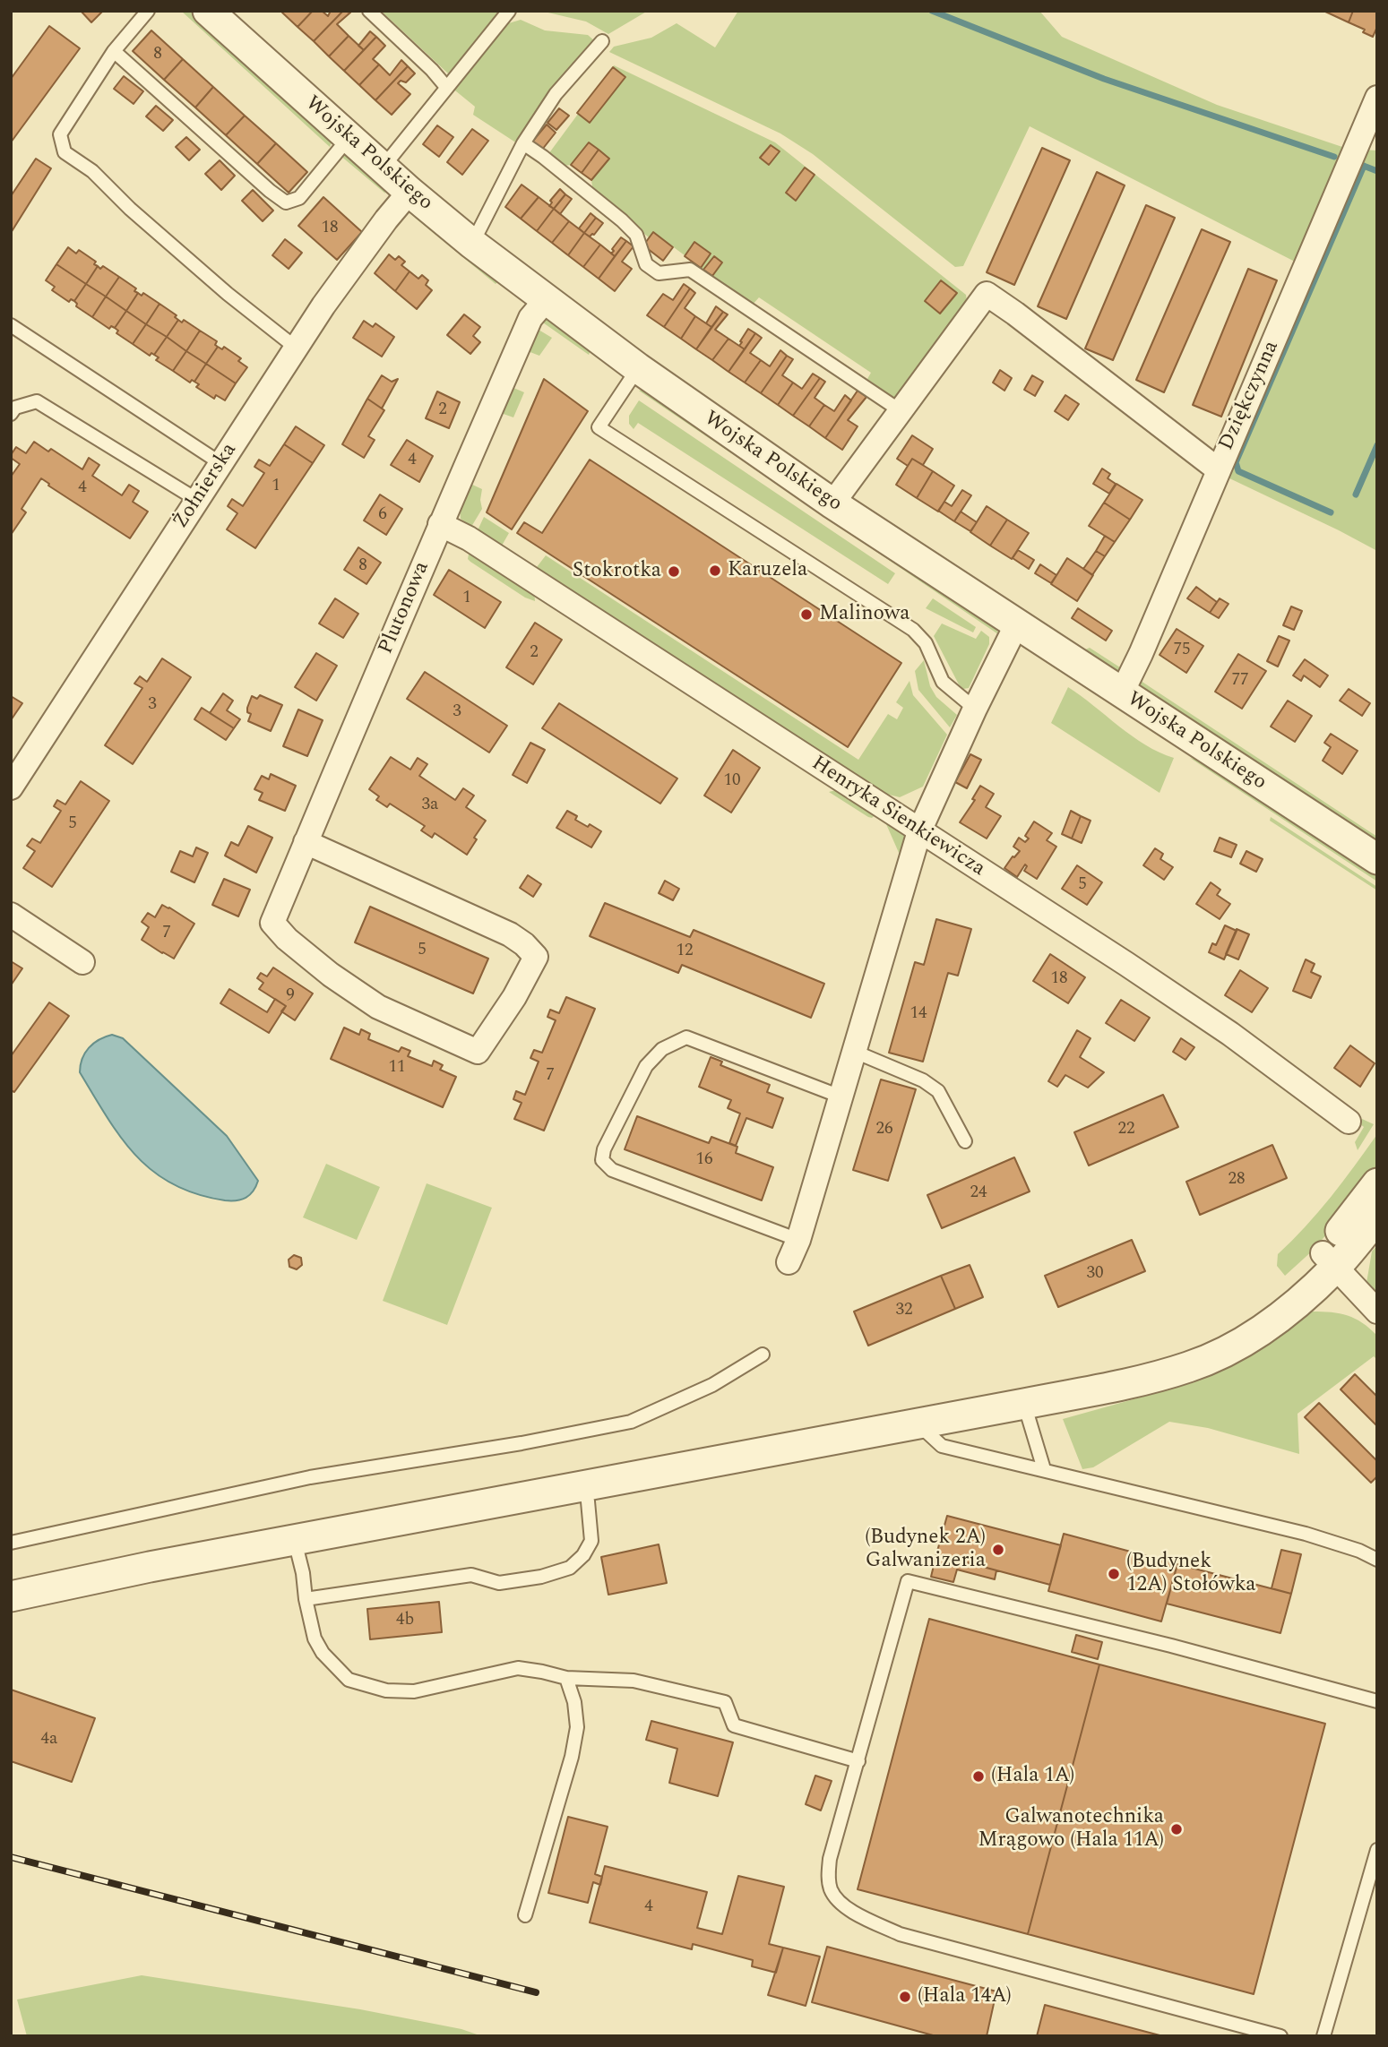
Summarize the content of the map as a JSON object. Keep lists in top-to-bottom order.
{
  "streets": {
    "street": [
      "Wojska Polskiego",
      "Dziękczynna",
      "Żołnierska",
      "Plutonowa",
      "Henryka Sienkiewicza"
    ]
  },
  "crossings": [
    ["Wojska Polskiego", "Dziękczynna"],
    ["Wojska Polskiego", "Żołnierska"],
    ["Wojska Polskiego", "Plutonowa"],
    ["Plutonowa", "Henryka Sienkiewicza"]
  ],
  "places": [
    "Karuzela",
    "Stokrotka",
    "Malinowa",
    "(Budynek 2A) Galwanizeria",
    "(Budynek 12A) Stołówka",
    "(Hala 1A)",
    "Galwanotechnika Mrągowo (Hala 11A)",
    "(Hala 14A)"
  ],
  "house_numbers": [
    "8",
    "18",
    "2",
    "4",
    "1",
    "4",
    "6",
    "8",
    "1",
    "75",
    "2",
    "77",
    "3",
    "3",
    "10",
    "3a",
    "5",
    "5",
    "7",
    "5",
    "12",
    "18",
    "9",
    "14",
    "11",
    "7",
    "26",
    "22",
    "16",
    "28",
    "24",
    "30",
    "32",
    "4b",
    "4a",
    "4"
  ]
}
